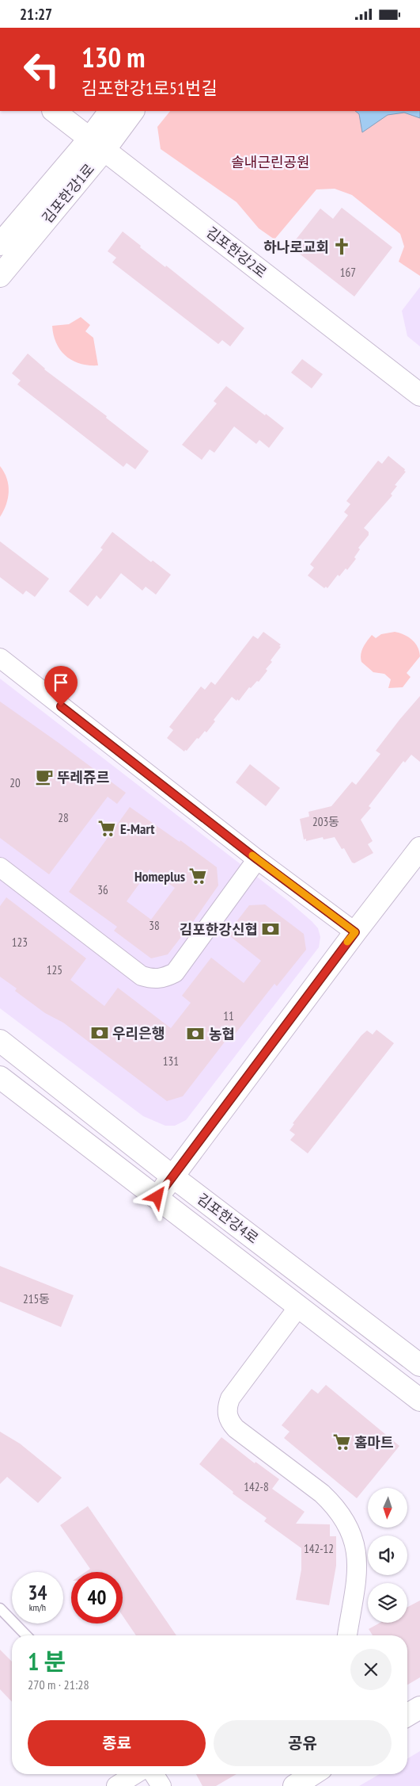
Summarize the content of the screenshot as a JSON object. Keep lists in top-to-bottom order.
{
  "streets": {
    "street": ["김포한강1로", "김포한강2로", "김포한강4로"]
  },
  "crossings": [
    ["김포한강1로", "김포한강2로"]
  ],
  "parks": ["솔내근린공원"],
  "places": {
    "church": ["하나로교회"],
    "cafe": ["뚜레쥬르"],
    "supermarket": ["E-Mart", "Homeplus", "홈마트"],
    "bank": ["김포한강신협", "우리은행", "농협"]
  },
  "house_numbers": [
    "167",
    "20",
    "28",
    "203동",
    "36",
    "38",
    "123",
    "125",
    "11",
    "131",
    "215동",
    "142-8",
    "142-12"
  ],
  "north": "bottom",
  "page": {
    "status": "21:27",
    "turn": ["130 m", "김포한강1로51번길"],
    "speed": "34 km/h",
    "limit": "40",
    "heading": ["1 분", "270 m · 21:28"],
    "buttons": ["종료", "공유"]
  }
}
